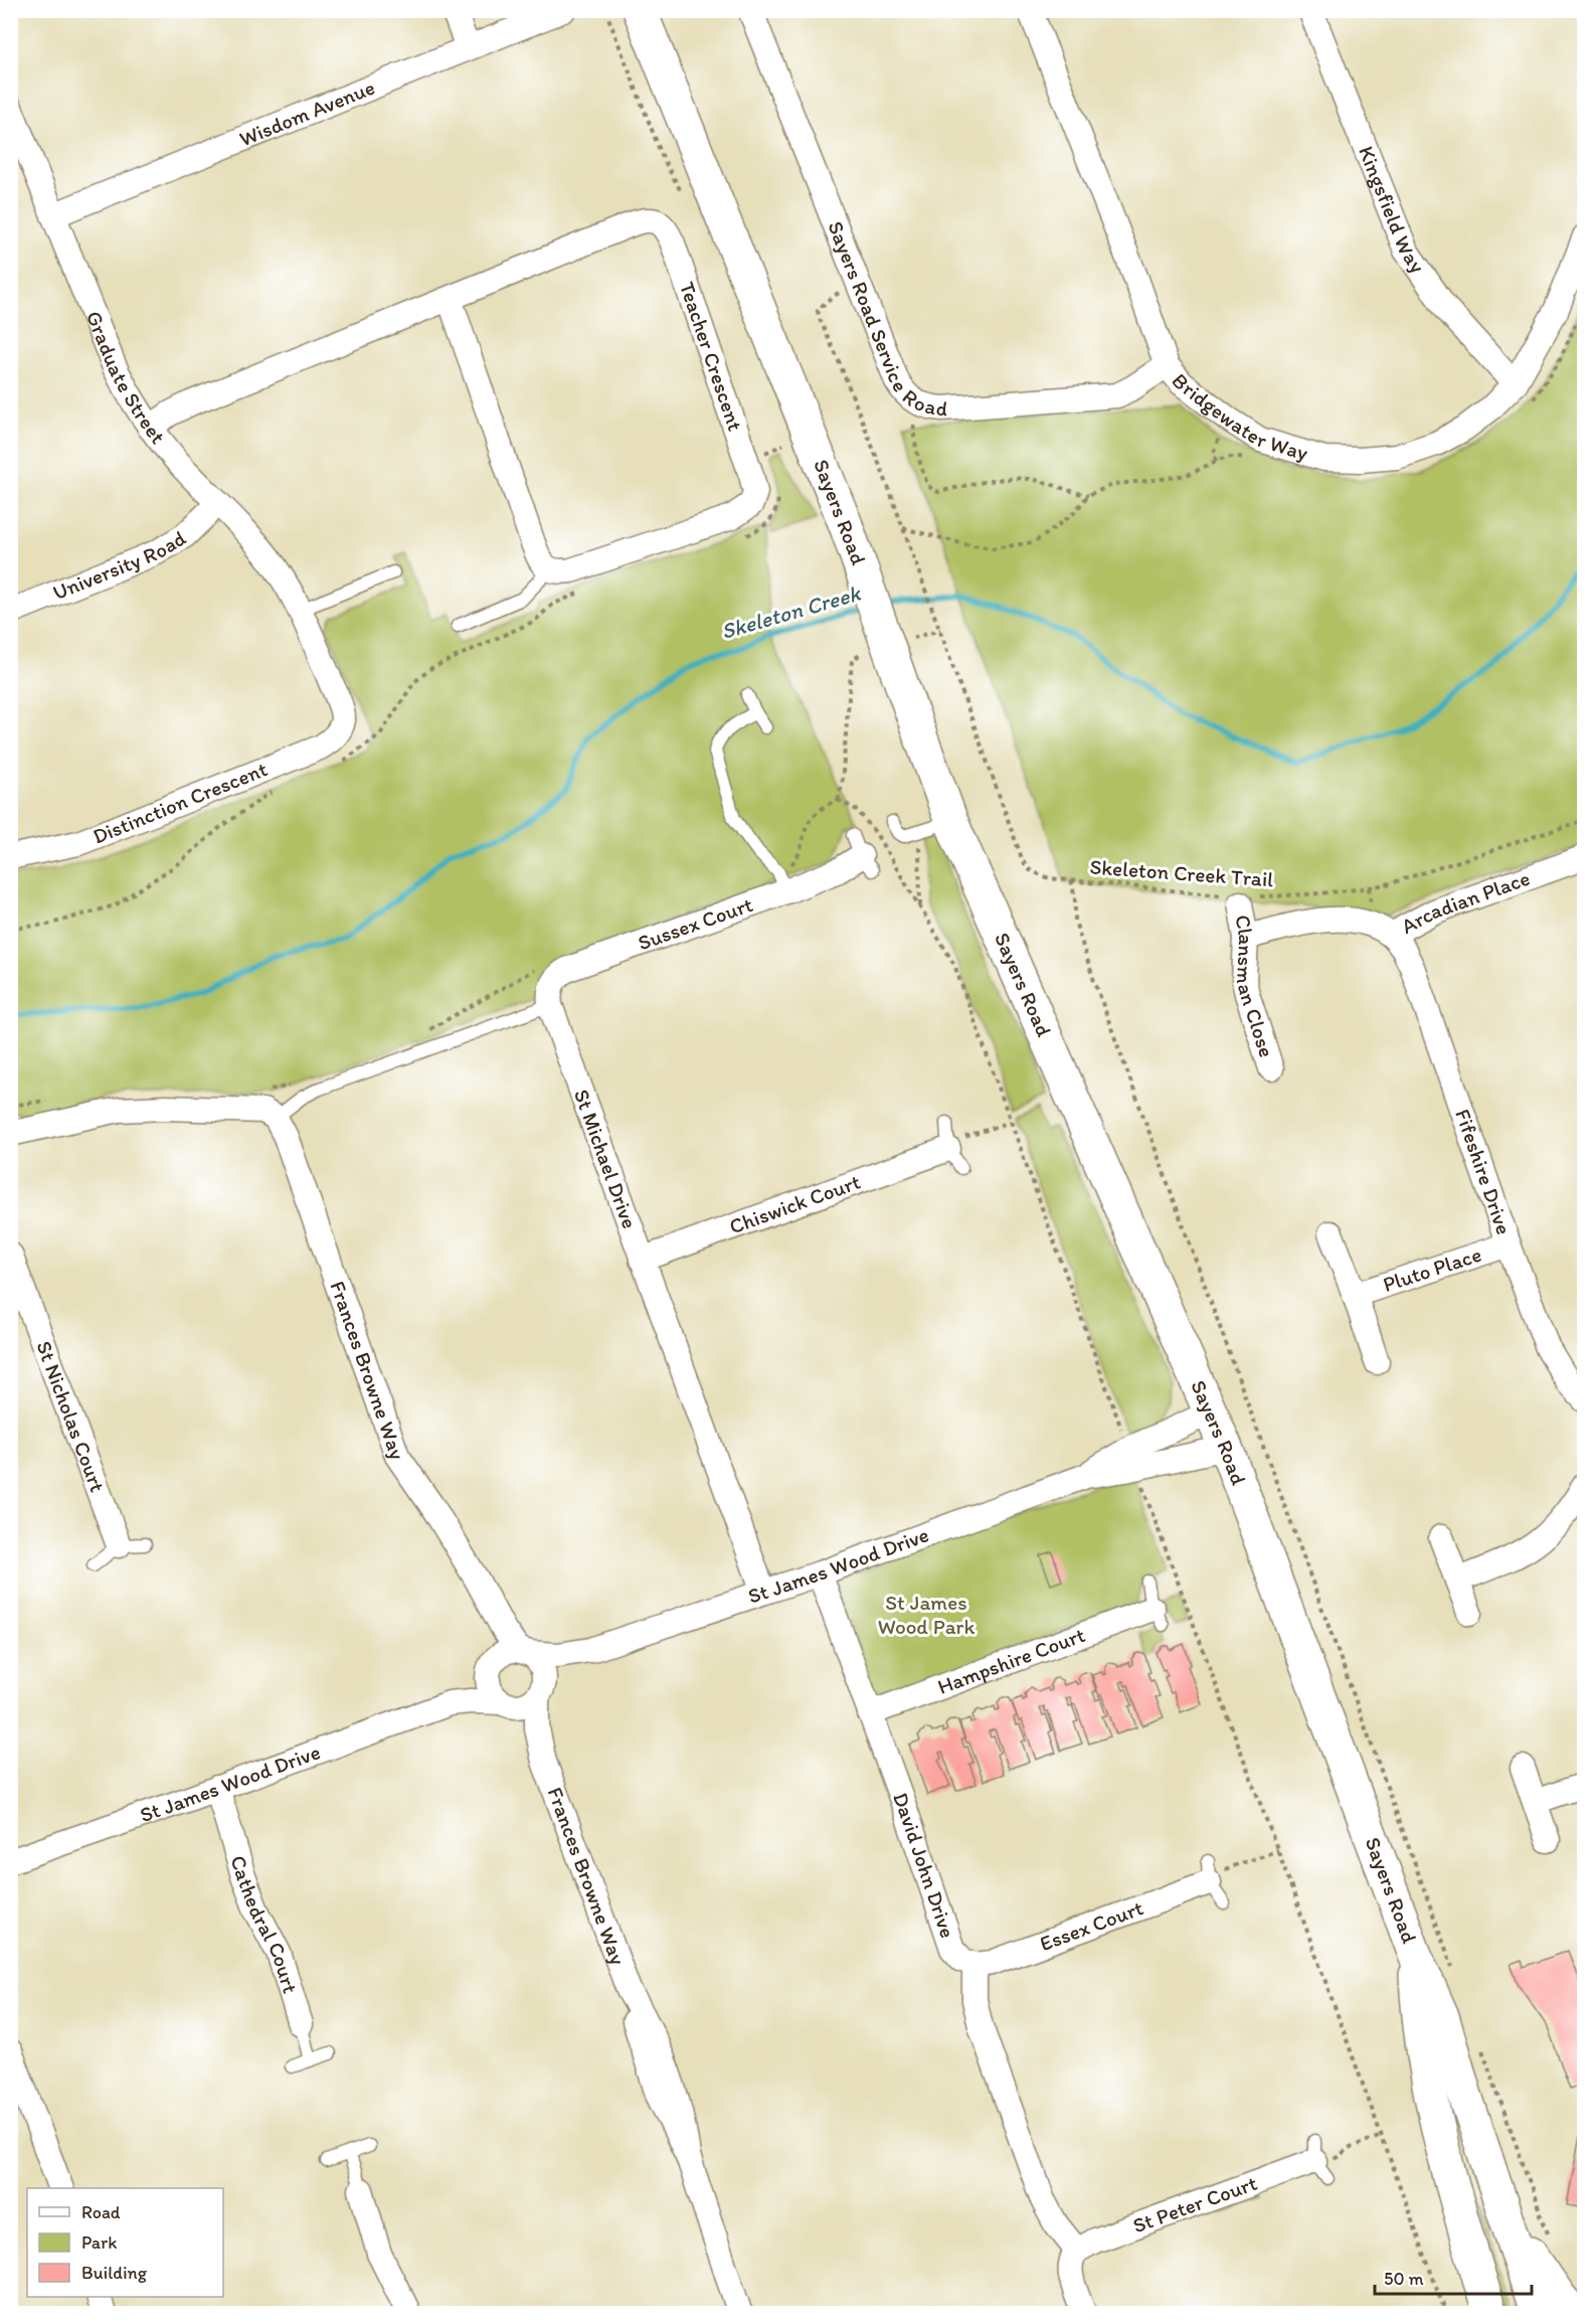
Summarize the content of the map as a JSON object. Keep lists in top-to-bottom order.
{
  "streets": {
    "main road": ["Sayers Road"],
    "street": [
      "Wisdom Avenue",
      "Kingsfield Way",
      "Sayers Road Service Road",
      "Teacher Crescent",
      "Graduate Street",
      "Bridgewater Way",
      "University Road",
      "Distinction Crescent",
      "Arcadian Place",
      "Sussex Court",
      "Clansman Close",
      "St Michael Drive",
      "Fifeshire Drive",
      "Chiswick Court",
      "Pluto Place",
      "Frances Browne Way",
      "St Nicholas Court",
      "St James Wood Drive",
      "Hampshire Court",
      "David John Drive",
      "Cathedral Court",
      "Essex Court",
      "St Peter Court"
    ],
    "path": ["Skeleton Creek Trail"]
  },
  "crossings": [
    ["Wisdom Avenue", "Graduate Street"],
    ["Kingsfield Way", "Bridgewater Way"],
    ["Sayers Road Service Road", "Bridgewater Way"],
    ["Sayers Road Service Road", "Skeleton Creek Trail"],
    ["Teacher Crescent", "Graduate Street"],
    ["Graduate Street", "University Road"],
    ["Graduate Street", "Distinction Crescent"],
    ["Sayers Road", "St James Wood Drive"],
    ["Skeleton Creek Trail", "Clansman Close"],
    ["Arcadian Place", "Clansman Close"],
    ["Arcadian Place", "Fifeshire Drive"],
    ["Sussex Court", "St Michael Drive"],
    ["St Michael Drive", "Chiswick Court"],
    ["St Michael Drive", "St James Wood Drive"],
    ["Fifeshire Drive", "Pluto Place"],
    ["Frances Browne Way", "St James Wood Drive"],
    ["St James Wood Drive", "David John Drive"],
    ["St James Wood Drive", "Cathedral Court"],
    ["Hampshire Court", "David John Drive"],
    ["David John Drive", "Essex Court"]
  ],
  "water": ["Skeleton Creek"],
  "parks": ["St James Wood Park"],
  "legend": ["Road", "Park", "Building"],
  "scale_bar": "50 m"
}
